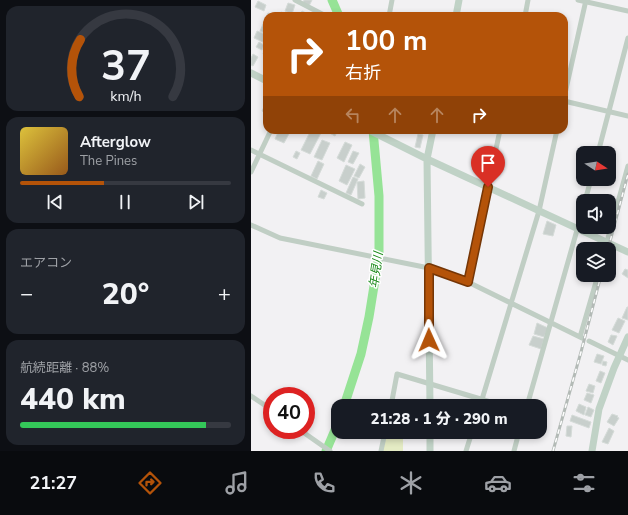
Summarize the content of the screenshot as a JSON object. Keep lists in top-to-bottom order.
{
  "water": ["年見川"],
  "north": "right",
  "page": {
    "turn": ["100 m", "右折"],
    "song": ["Afterglow", "The Pines"],
    "tile": [
      "エアコン",
      ["航続距離 · 88%", "440 km"]
    ],
    "heat": ["−", "20°", "+"],
    "limit": "40",
    "trip": "21:28 · 1 分 · 290 m",
    "tabs": "21:27",
    "gauge": ["37", "km/h"]
  }
}
